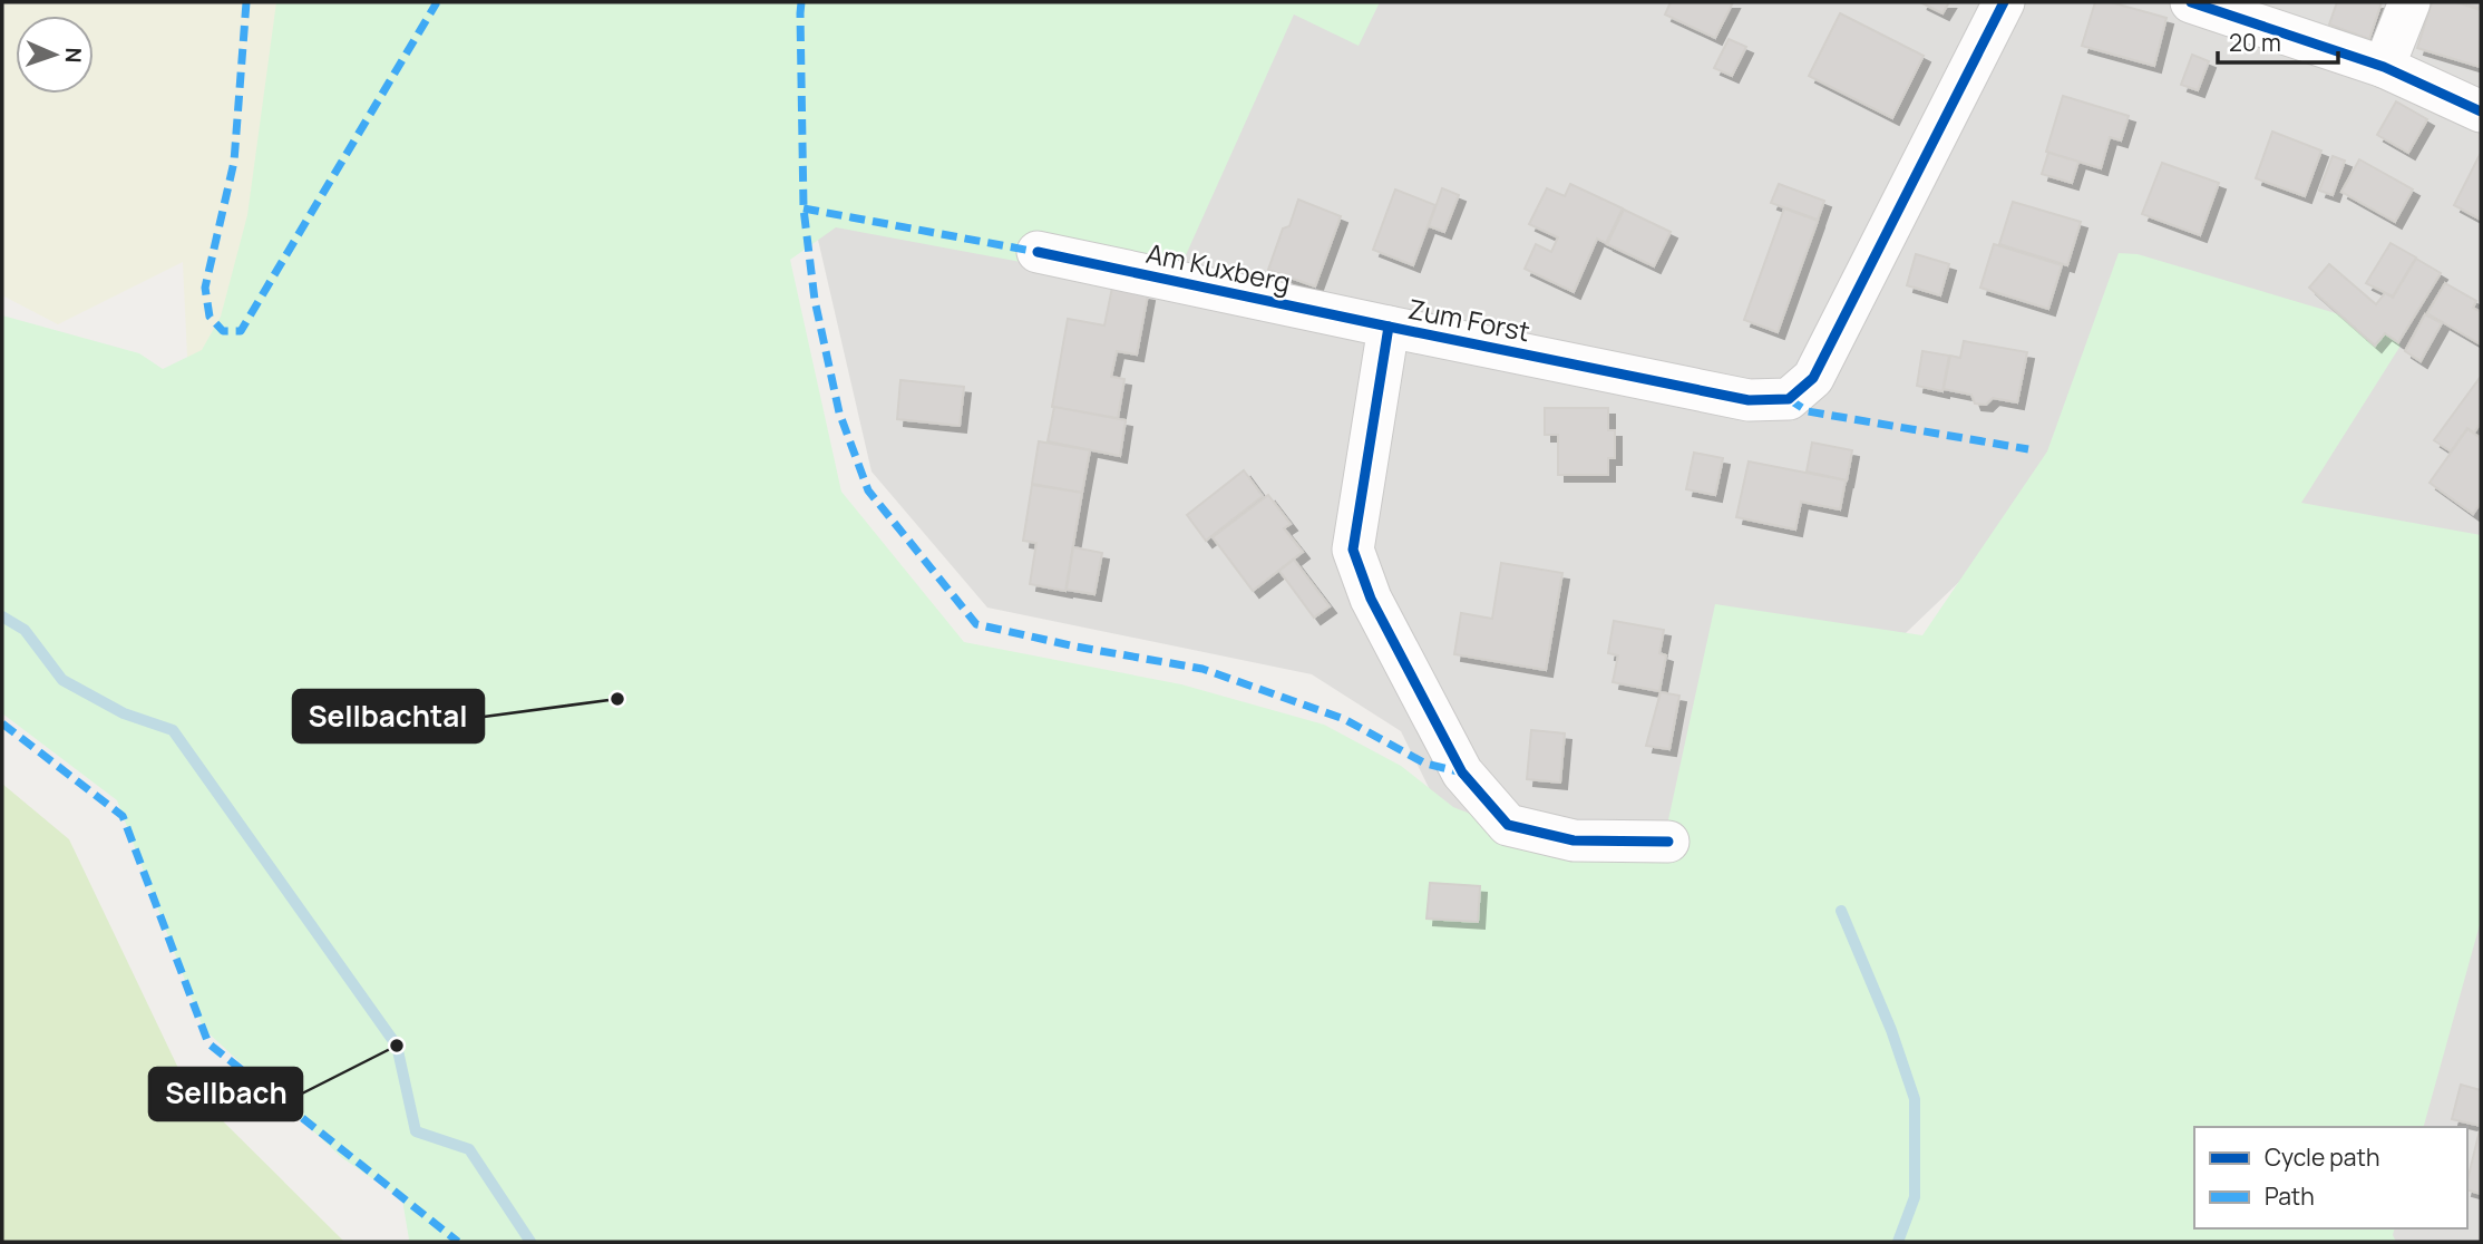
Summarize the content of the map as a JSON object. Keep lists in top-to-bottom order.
{
  "streets": {
    "street": ["Am Kuxberg", "Zum Forst"]
  },
  "crossings": [
    ["Am Kuxberg", "Zum Forst"]
  ],
  "places": ["Sellbachtal", "Sellbach"],
  "legend": ["Cycle path", "Path"],
  "scale_bar": "20 m",
  "north": "right"
}
